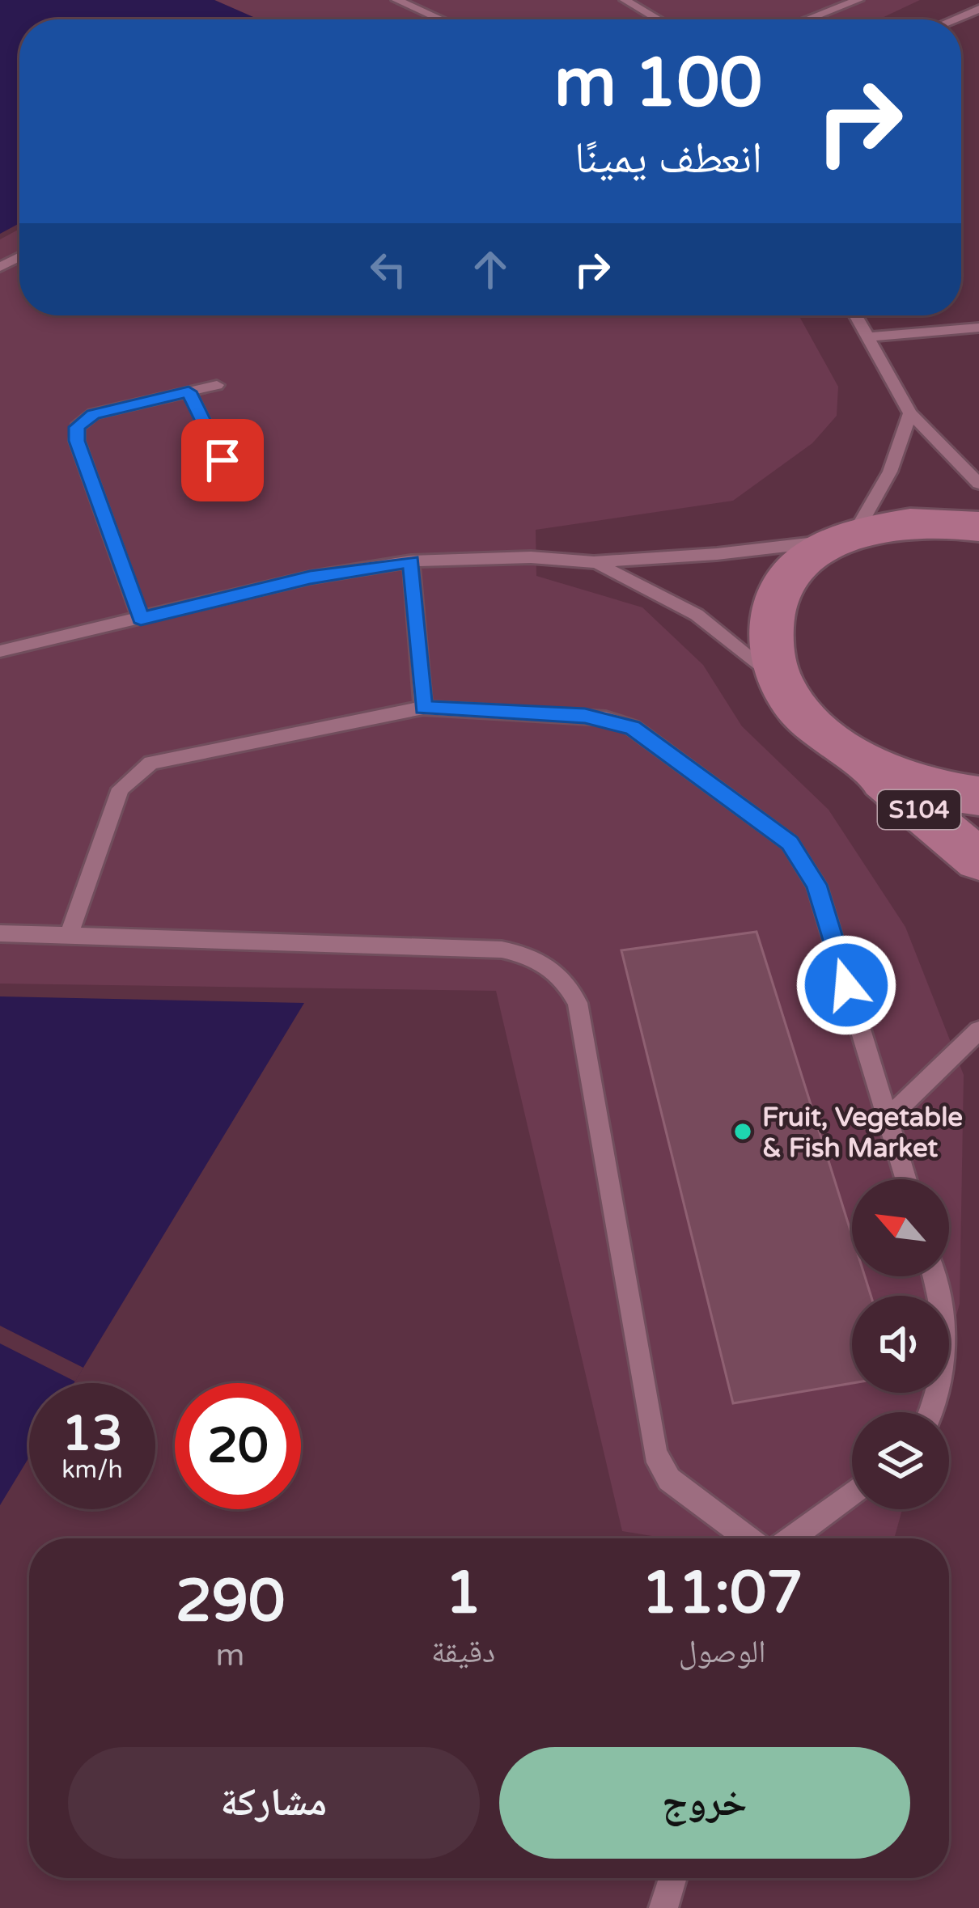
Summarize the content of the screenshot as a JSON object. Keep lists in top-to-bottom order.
{
  "streets": {
    "main road": ["S104"]
  },
  "places": ["Fruit, Vegetable & Fish Market"],
  "north": "top left",
  "page": {
    "turn": ["100 m", "انعطف يمينًا"],
    "speed": "13 km/h",
    "limit": "20",
    "eta": [
      "11:07",
      "الوصول",
      "1",
      "دقيقة",
      "290",
      "m"
    ],
    "buttons": ["خروج", "مشاركة"]
  }
}
